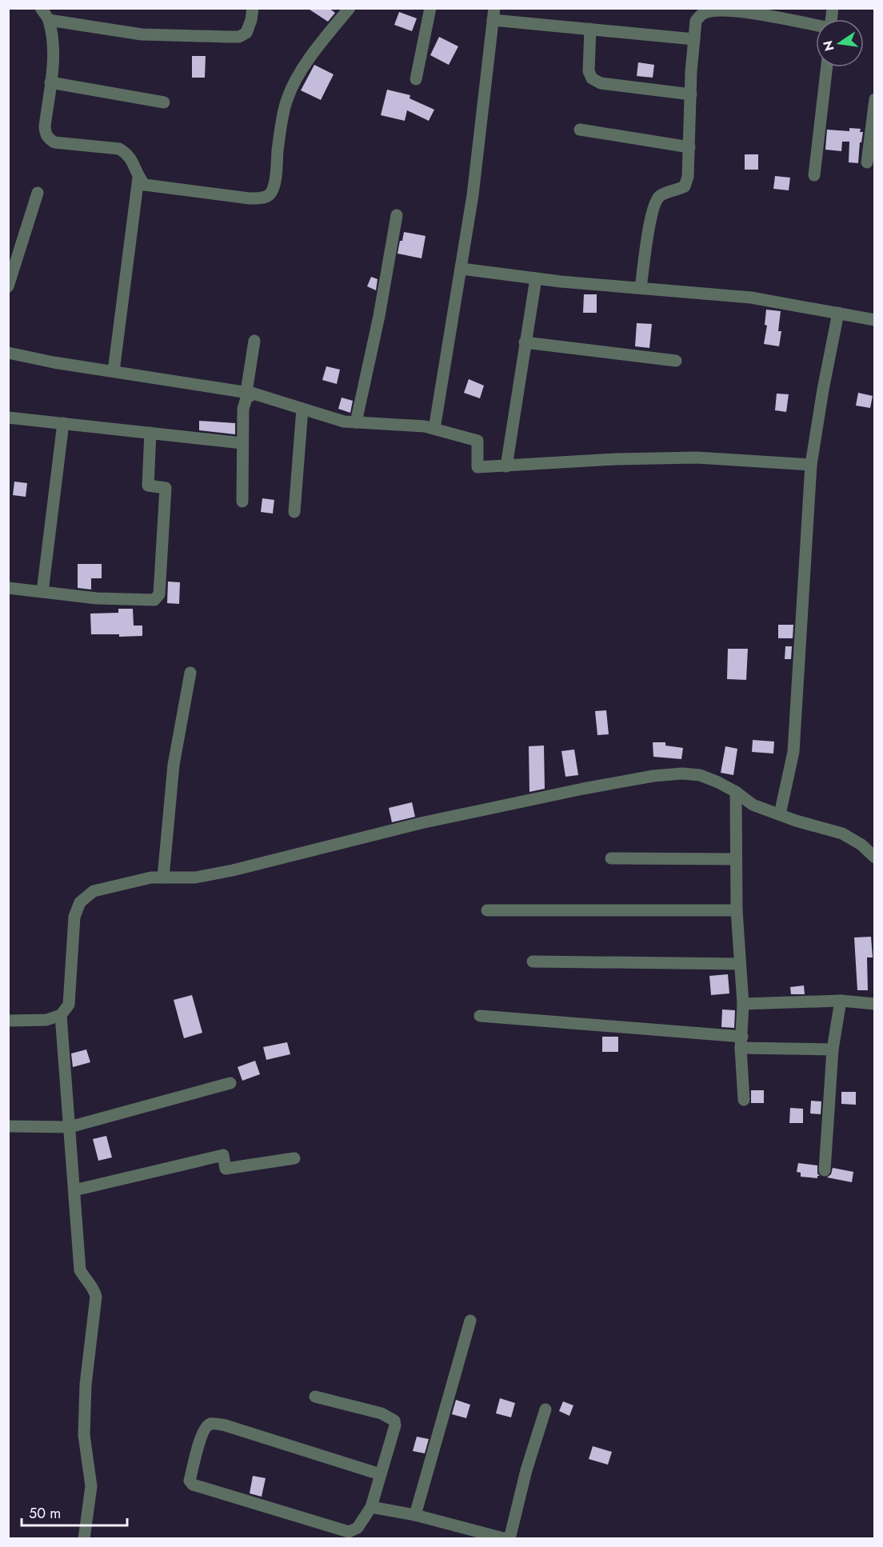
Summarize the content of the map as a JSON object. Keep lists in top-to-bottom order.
{
  "scale_bar": "50 m",
  "north": "left"
}
